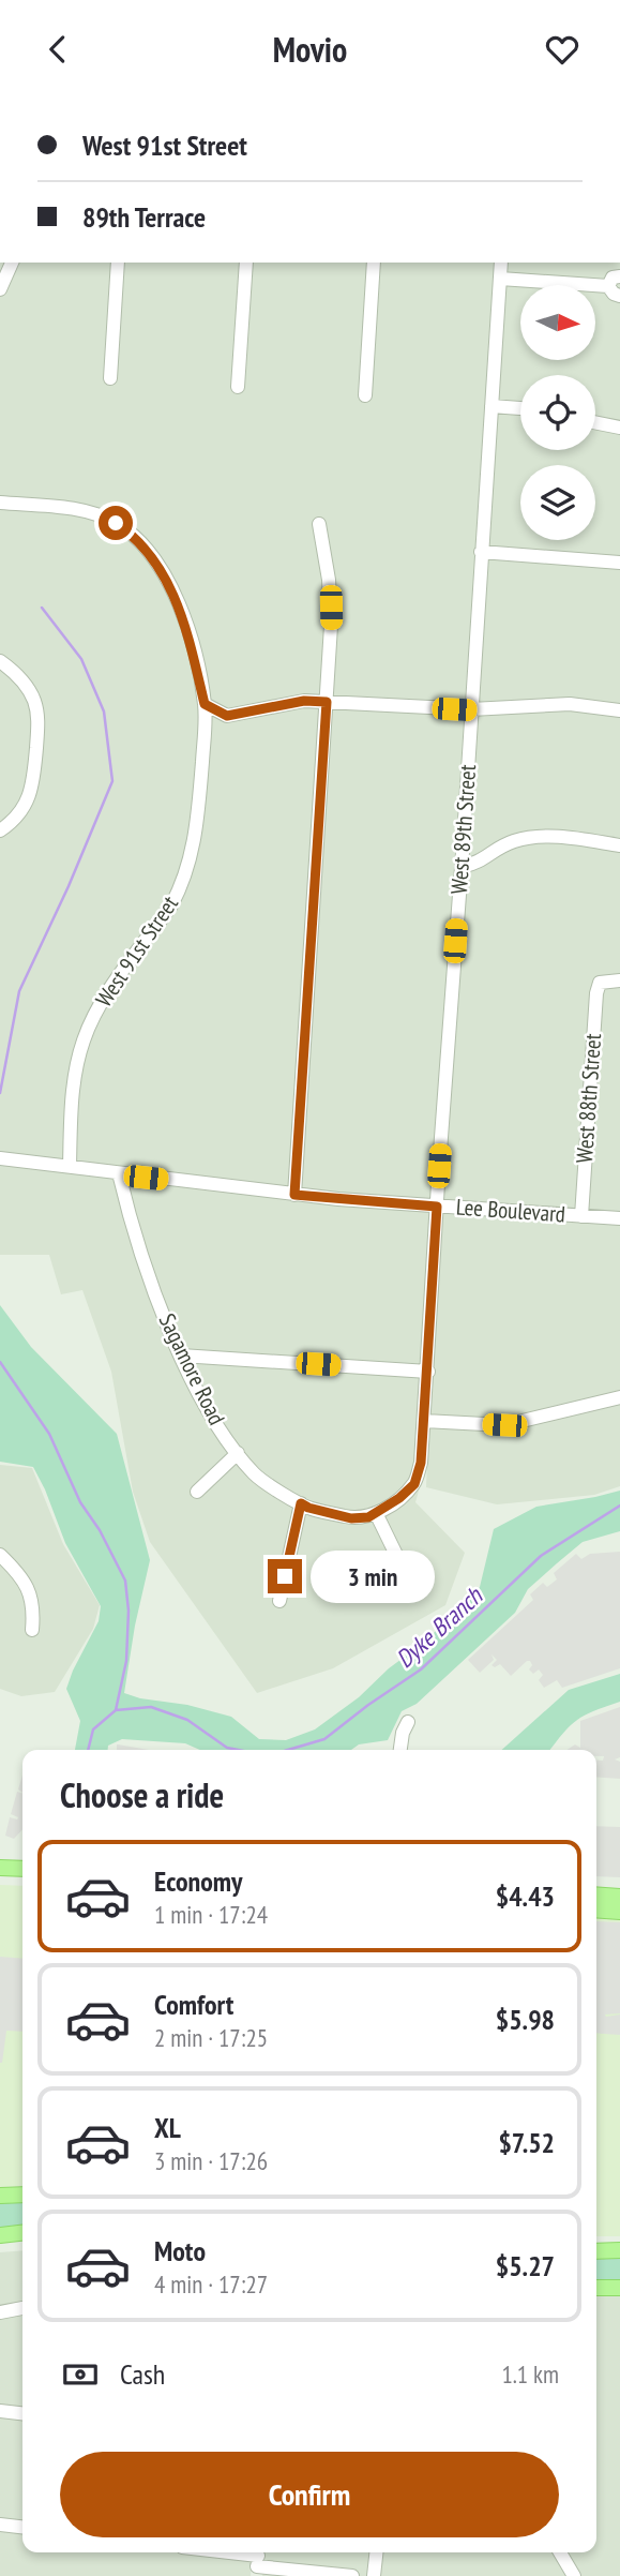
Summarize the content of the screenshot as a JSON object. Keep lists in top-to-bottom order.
{
  "streets": {
    "street": [
      "West 89th Street",
      "West 91st Street",
      "West 88th Street",
      "Lee Boulevard",
      "Sagamore Road"
    ]
  },
  "crossings": [
    ["West 89th Street", "Lee Boulevard"],
    ["West 89th Street", "Sagamore Road"],
    ["West 91st Street", "Lee Boulevard"],
    ["West 88th Street", "Lee Boulevard"],
    ["Lee Boulevard", "Sagamore Road"]
  ],
  "water": ["Dyke Branch"],
  "north": "right",
  "page": {
    "header": "Movio",
    "banner": ["West 91st Street", "89th Terrace"],
    "bubble": "3 min",
    "heading": "Choose a ride",
    "list": [
      {
        "name": "Economy",
        "note": "1 min · 17:24",
        "value": "$4.43"
      },
      {
        "name": "Comfort",
        "note": "2 min · 17:25",
        "value": "$5.98"
      },
      {
        "name": "XL",
        "note": "3 min · 17:26",
        "value": "$7.52"
      },
      {
        "name": "Moto",
        "note": "4 min · 17:27",
        "value": "$5.27"
      }
    ],
    "pay": ["Cash", "1.1 km"],
    "buttons": "Confirm"
  }
}
